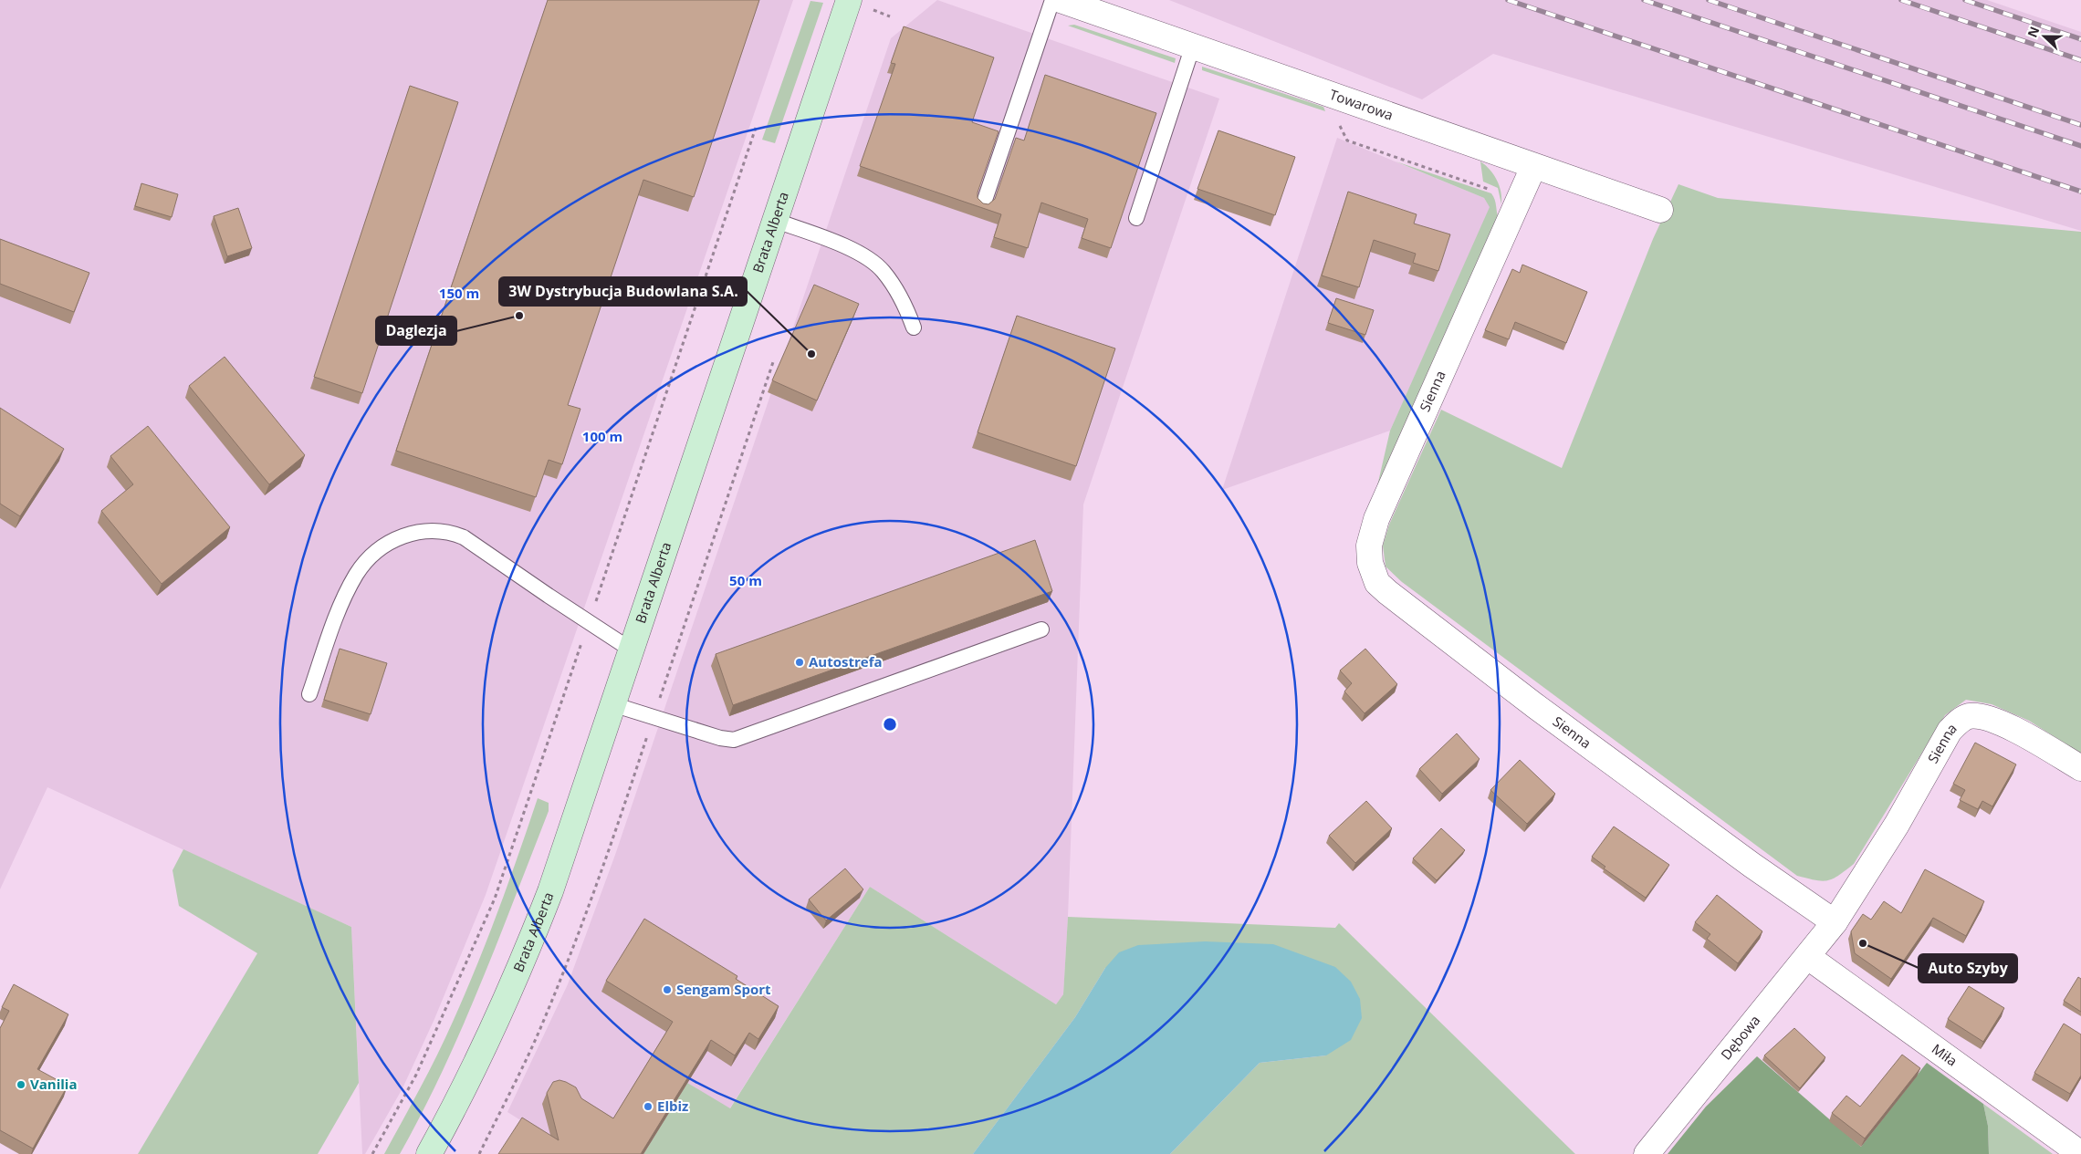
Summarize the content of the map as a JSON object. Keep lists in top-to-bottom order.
{
  "streets": {
    "street": [
      "Towarowa",
      "Brata Alberta",
      "Sienna",
      "Dębowa",
      "Miła"
    ]
  },
  "crossings": [
    ["Towarowa", "Sienna"],
    ["Sienna", "Dębowa"],
    ["Dębowa", "Miła"]
  ],
  "places": [
    "Daglezja",
    "3W Dystrybucja Budowlana S.A.",
    "Autostrefa",
    "Auto Szyby",
    "Sengam Sport",
    "Vanilia",
    "Elbiz"
  ],
  "north": "left",
  "rings": ["150 m", "100 m", "50 m"]
}
